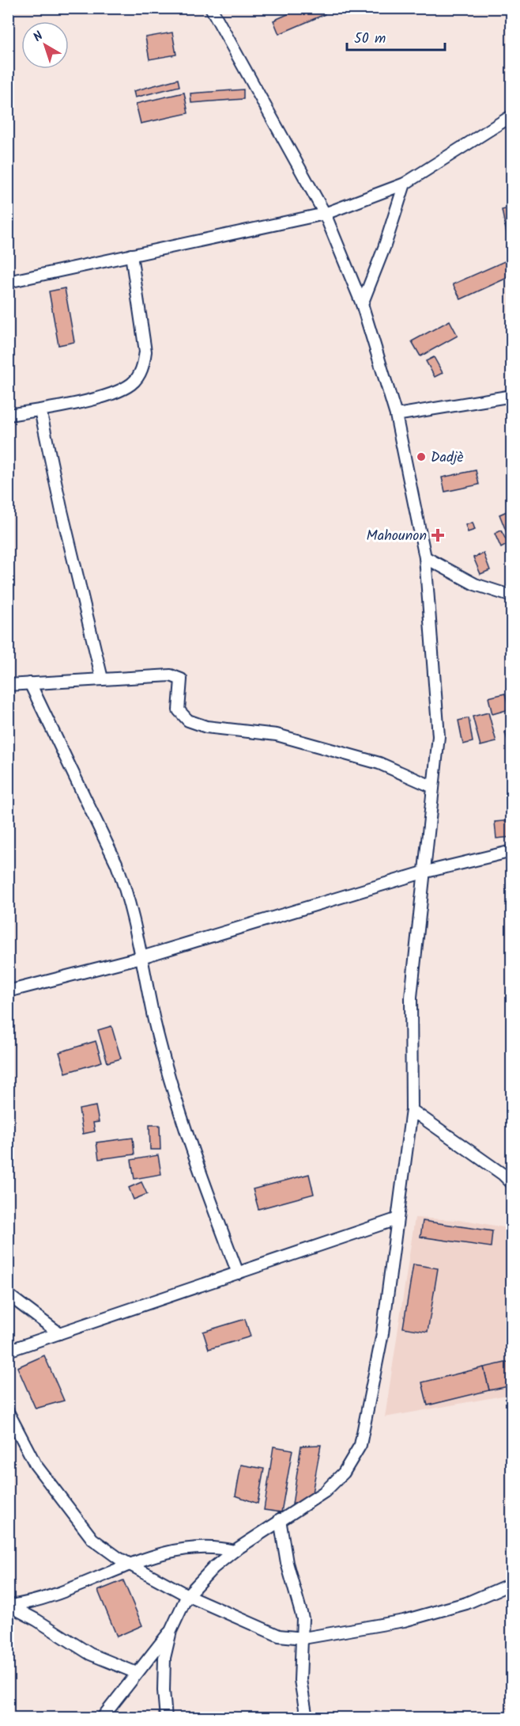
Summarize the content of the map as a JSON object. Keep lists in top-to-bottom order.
{
  "places": {
    "other": ["Dadjè"],
    "health": ["Mahounon"]
  },
  "scale_bar": "50 m",
  "north": "top left"
}
